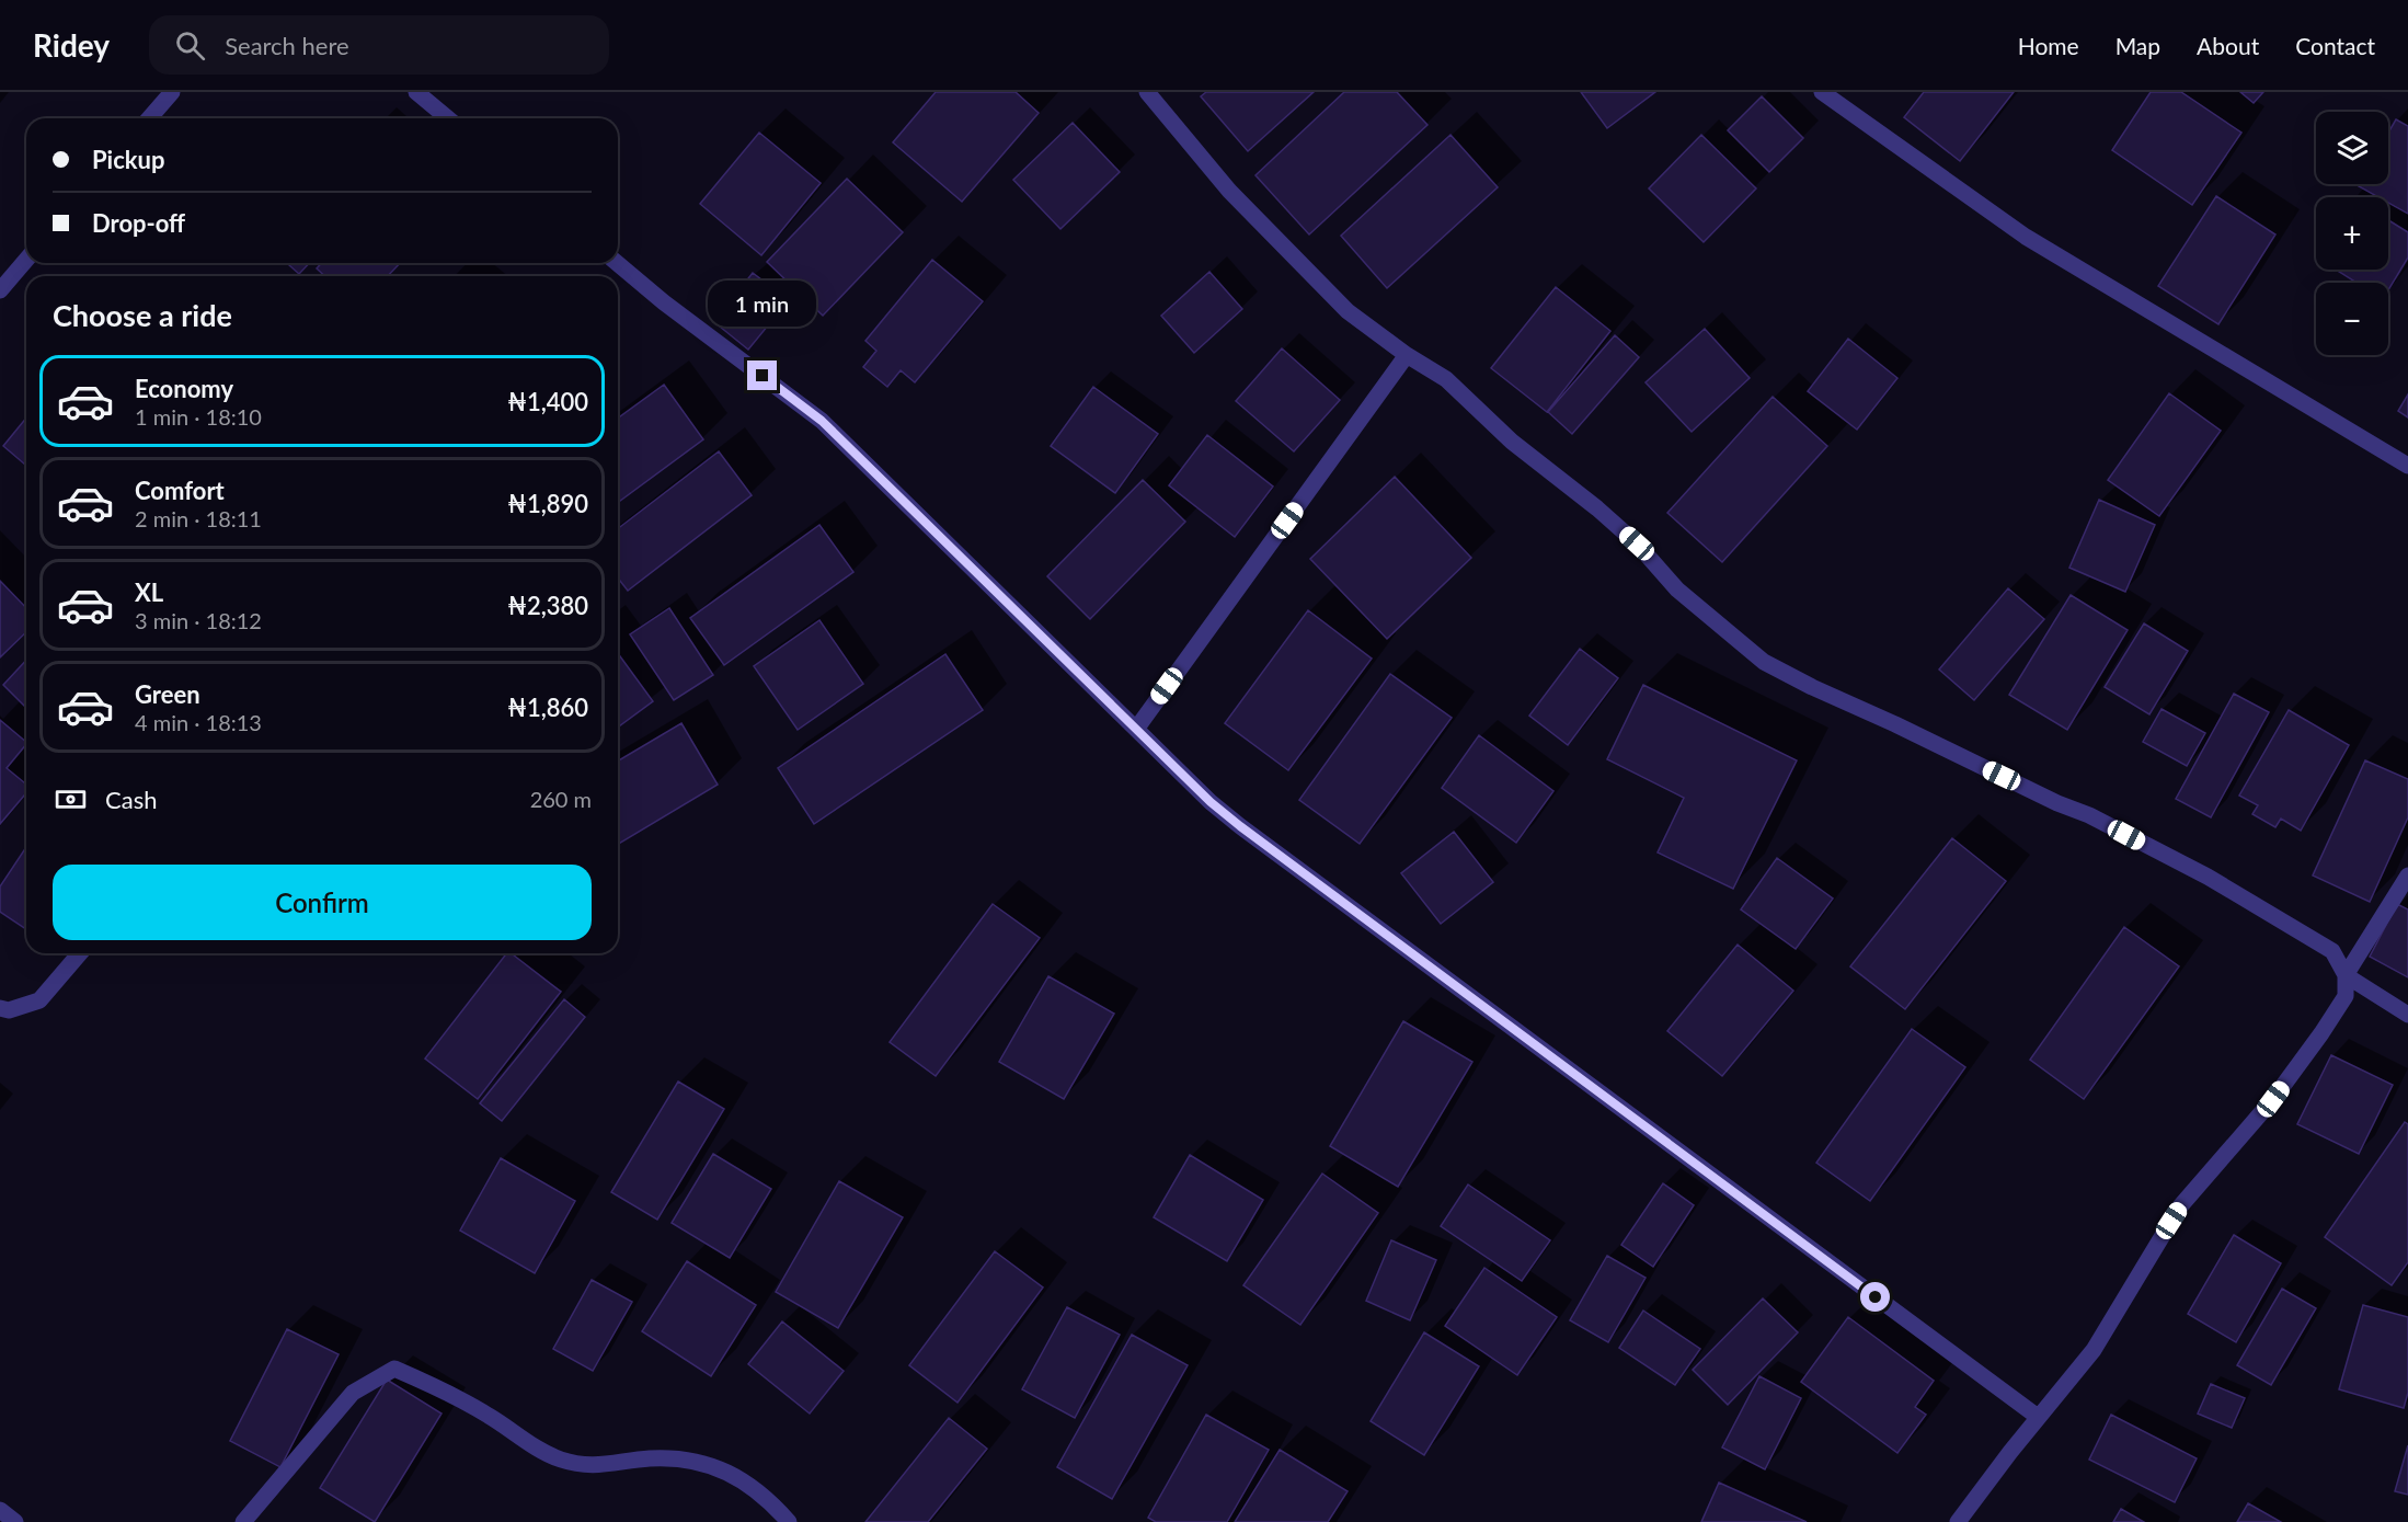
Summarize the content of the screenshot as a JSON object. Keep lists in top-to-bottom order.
{
  "page": {
    "header": "Ridey",
    "search": "Search here",
    "nav": [
      "Home",
      "Map",
      "About",
      "Contact"
    ],
    "map_buttons": ["+", "−"],
    "banner": ["Pickup", "Drop-off"],
    "heading": "Choose a ride",
    "bubble": "1 min",
    "list": [
      {
        "name": "Economy",
        "note": "1 min · 18:10",
        "value": "₦1,400"
      },
      {
        "name": "Comfort",
        "note": "2 min · 18:11",
        "value": "₦1,890"
      },
      {
        "name": "XL",
        "note": "3 min · 18:12",
        "value": "₦2,380"
      },
      {
        "name": "Green",
        "note": "4 min · 18:13",
        "value": "₦1,860"
      }
    ],
    "pay": ["Cash", "260 m"],
    "buttons": "Confirm"
  }
}
